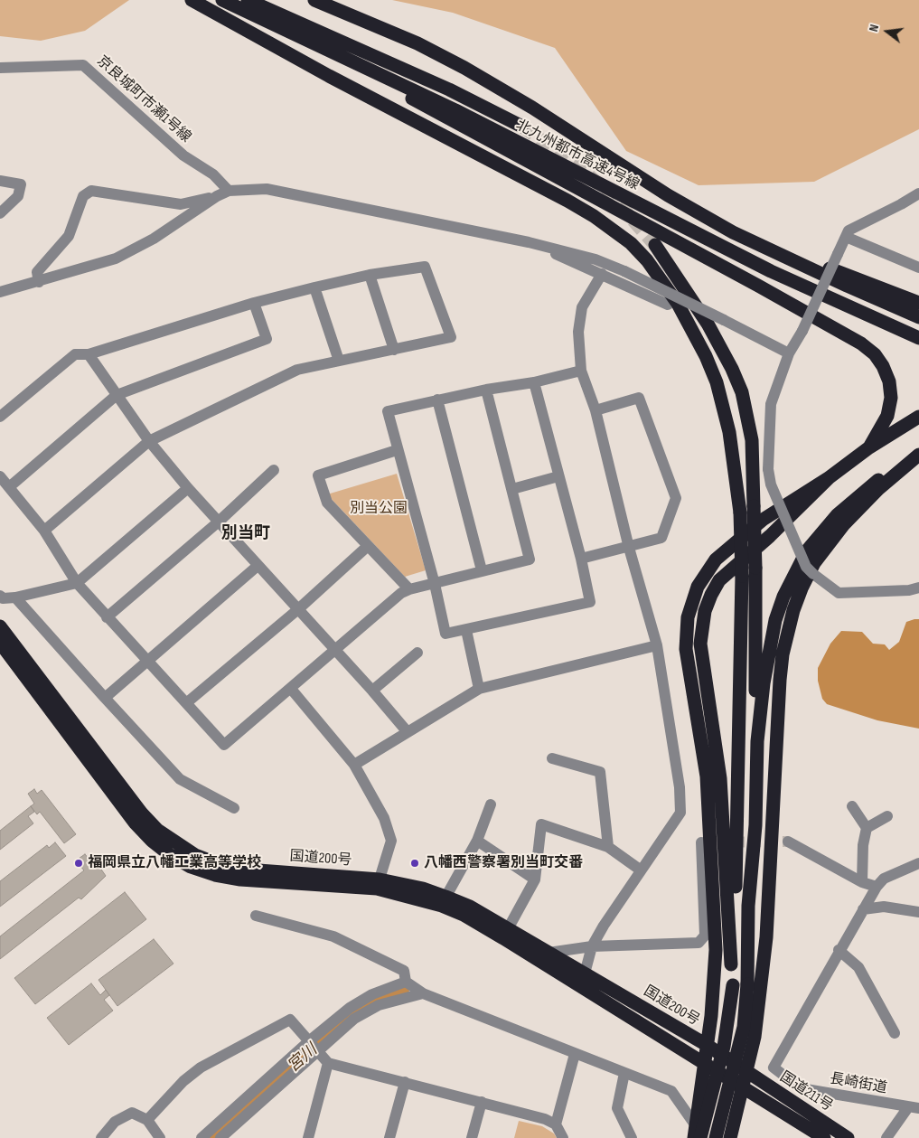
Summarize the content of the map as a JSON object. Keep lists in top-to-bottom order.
{
  "streets": {
    "highway": ["北九州都市高速4号線", "国道200号", "国道211号"],
    "street": ["京良城町市瀬1号線", "長崎街道"]
  },
  "crossings": [
    ["国道200号", "国道211号"]
  ],
  "districts": ["別当町"],
  "water": ["宮川"],
  "parks": ["別当公園"],
  "places": ["福岡県立八幡工業高等学校", "八幡西警察署別当町交番"],
  "north": "left"
}
